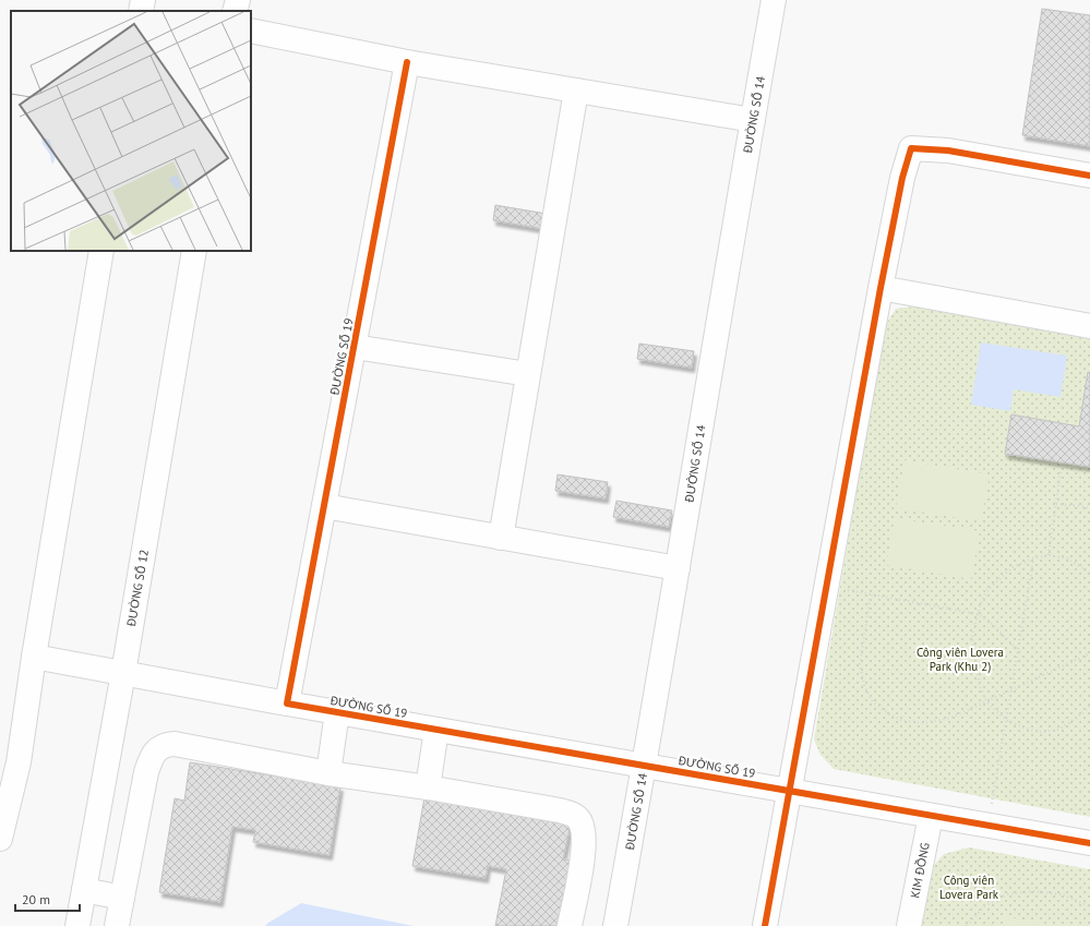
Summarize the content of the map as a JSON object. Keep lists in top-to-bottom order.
{
  "streets": {
    "street": [
      "ĐƯỜNG SỐ 14",
      "ĐƯỜNG SỐ 19",
      "ĐƯỜNG SỐ 12",
      "KIM ĐỒNG"
    ]
  },
  "crossings": [
    ["ĐƯỜNG SỐ 14", "ĐƯỜNG SỐ 19"],
    ["ĐƯỜNG SỐ 19", "ĐƯỜNG SỐ 12"],
    ["ĐƯỜNG SỐ 19", "KIM ĐỒNG"]
  ],
  "parks": ["Công viên Lovera Park (Khu 2)", "Công viên Lovera Park"],
  "scale_bar": "20 m"
}
